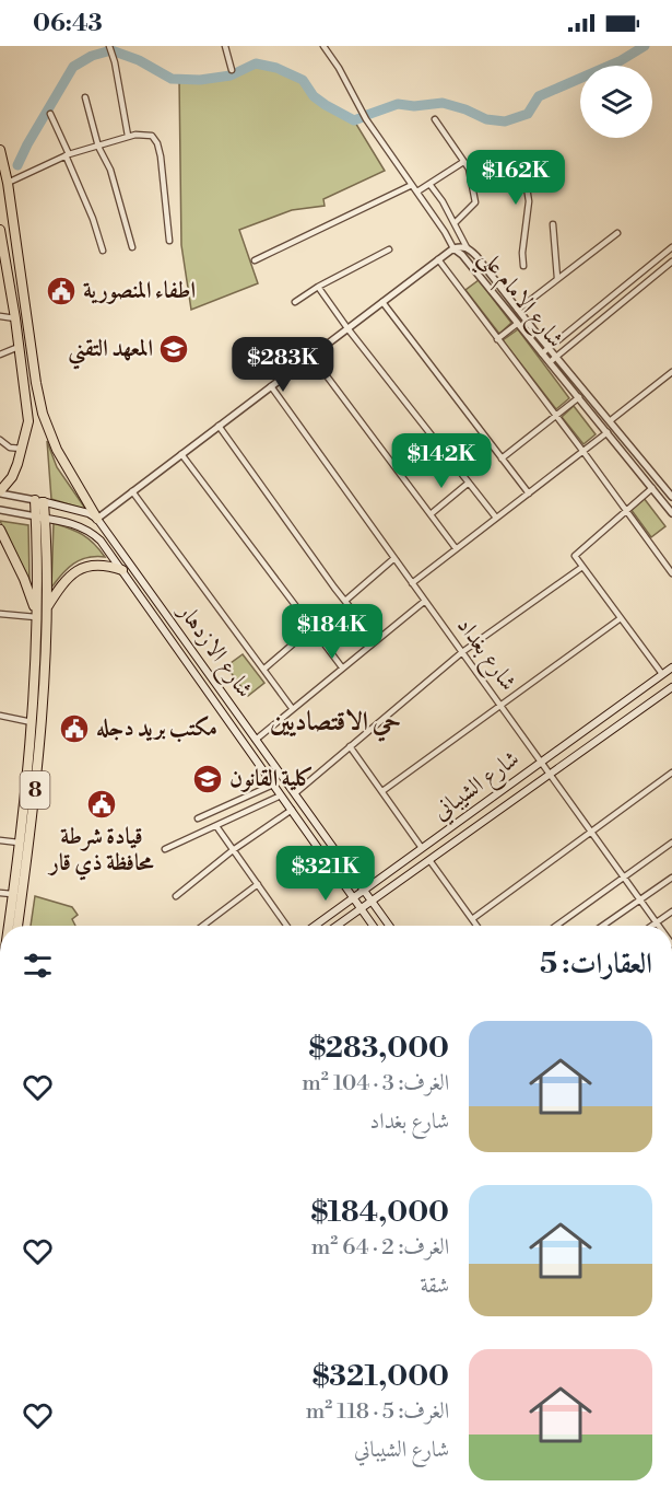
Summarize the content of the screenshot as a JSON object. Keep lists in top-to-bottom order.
{
  "streets": {
    "highway": ["8"],
    "main road": ["شارع الازدهار", "شارع الشيباني"],
    "street": ["شارع الامام علي", "شارع بغداد"]
  },
  "crossings": [
    ["شارع الازدهار", "شارع الشيباني"],
    ["شارع الازدهار", "8"],
    ["شارع بغداد", "شارع الشيباني"]
  ],
  "districts": ["حي الاقتصاديين"],
  "places": {
    "public building": ["اطفاء المنصورية", "مكتب بريد دجله", "قيادة شرطة محافظة ذي قار"],
    "school or university": ["المعهد التقني", "كلية القانون"]
  },
  "page": {
    "status": "06:43",
    "price": [
      "$162K",
      "$283K",
      "$142K",
      "$184K",
      "$321K"
    ],
    "heading": "العقارات: 5",
    "list": [
      {
        "name": "$283,000",
        "note": "الغرف: 3 · 104 m² · شارع بغداد"
      },
      {
        "name": "$184,000",
        "note": "الغرف: 2 · 64 m² · شقة"
      },
      {
        "name": "$321,000",
        "note": "الغرف: 5 · 118 m² · شارع الشيباني"
      }
    ]
  }
}
